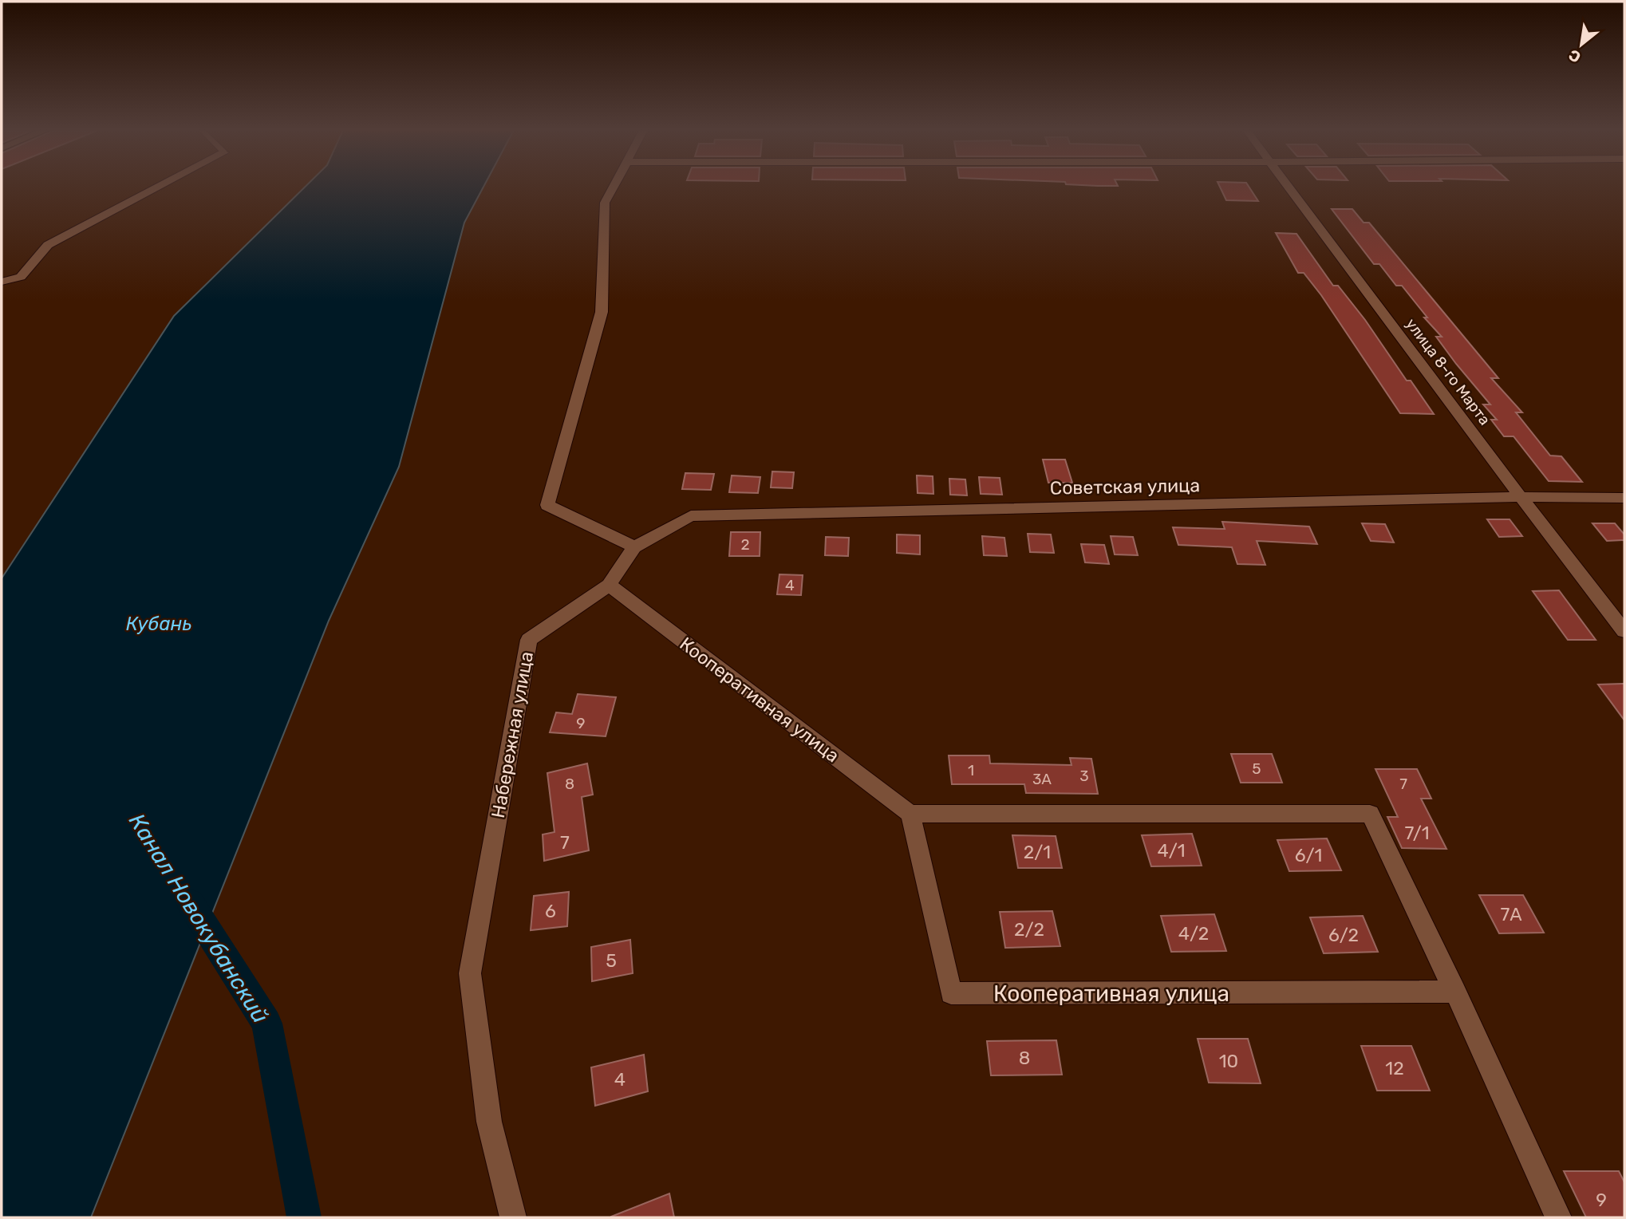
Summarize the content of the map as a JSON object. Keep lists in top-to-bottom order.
{
  "streets": {
    "street": [
      "улица 8-го Марта",
      "Советская улица",
      "Кооперативная улица",
      "Набережная улица"
    ]
  },
  "crossings": [
    ["улица 8-го Марта", "Советская улица"],
    ["Советская улица", "Набережная улица"],
    ["Кооперативная улица", "Набережная улица"]
  ],
  "water": ["Кубань", "Канал Новокубанский"],
  "house_numbers": [
    "2",
    "4",
    "9",
    "5",
    "1",
    "3",
    "3А",
    "8",
    "7",
    "7/1",
    "7",
    "4/1",
    "2/1",
    "6/1",
    "6",
    "7А",
    "2/2",
    "4/2",
    "6/2",
    "5",
    "8",
    "10",
    "12",
    "4",
    "9"
  ],
  "north": "bottom left"
}
